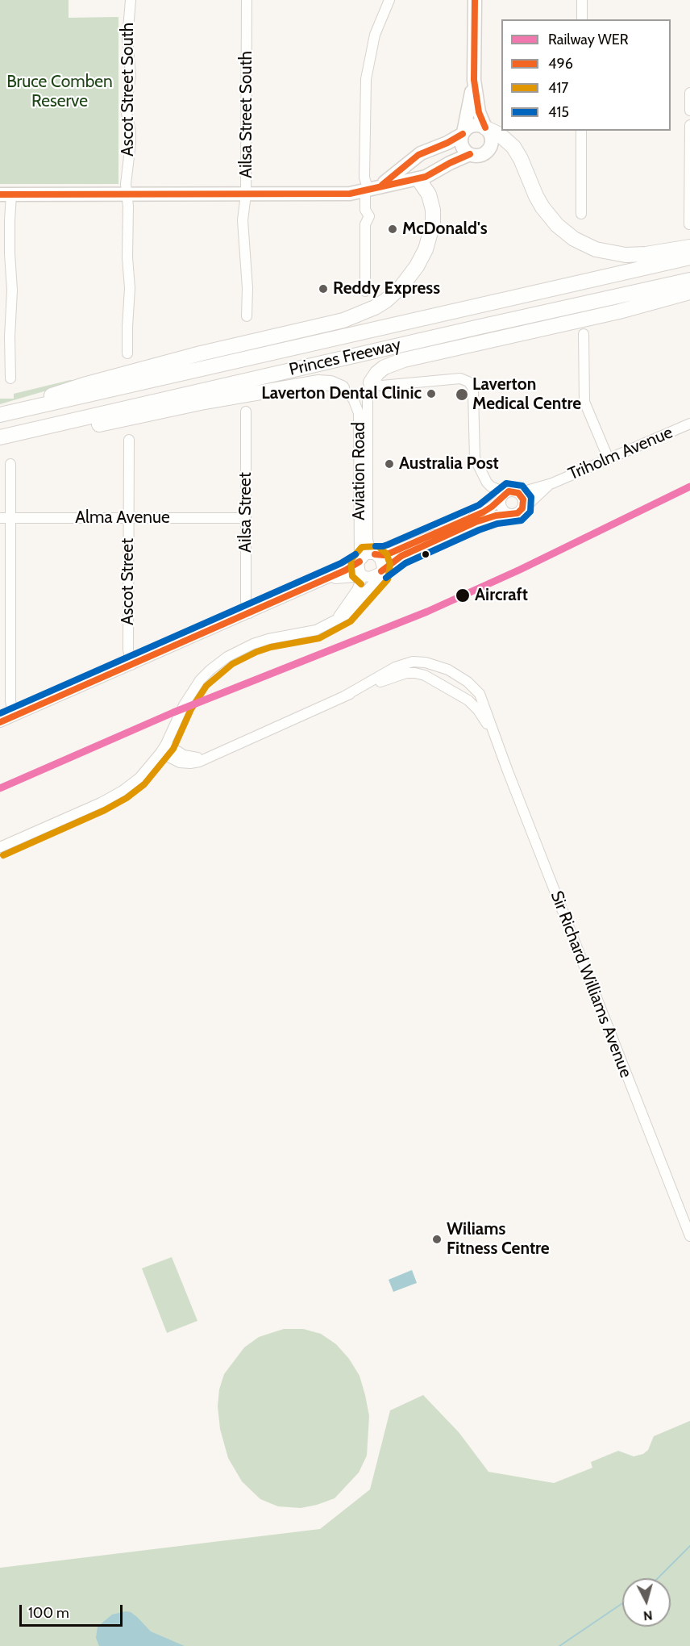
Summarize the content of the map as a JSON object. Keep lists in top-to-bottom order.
{
  "streets": {
    "highway": ["Princes Freeway"],
    "street": [
      "Ascot Street South",
      "Ailsa Street South",
      "Triholm Avenue",
      "Aviation Road",
      "Ailsa Street",
      "Alma Avenue",
      "Ascot Street",
      "Sir Richard Williams Avenue"
    ]
  },
  "crossings": [
    ["Ailsa Street", "Alma Avenue"],
    ["Alma Avenue", "Ascot Street"]
  ],
  "parks": ["Bruce Comben Reserve"],
  "places": [
    "McDonald's",
    "Reddy Express",
    "Laverton Dental Clinic",
    "Laverton Medical Centre",
    "Australia Post",
    "Aircraft",
    "Wiliams Fitness Centre"
  ],
  "lines": [
    "transit line 496",
    "transit line 415",
    "rail line WER",
    "transit line 417"
  ],
  "legend": [
    "Railway WER",
    "496",
    "417",
    "415"
  ],
  "scale_bar": "100 m",
  "north": "bottom"
}
